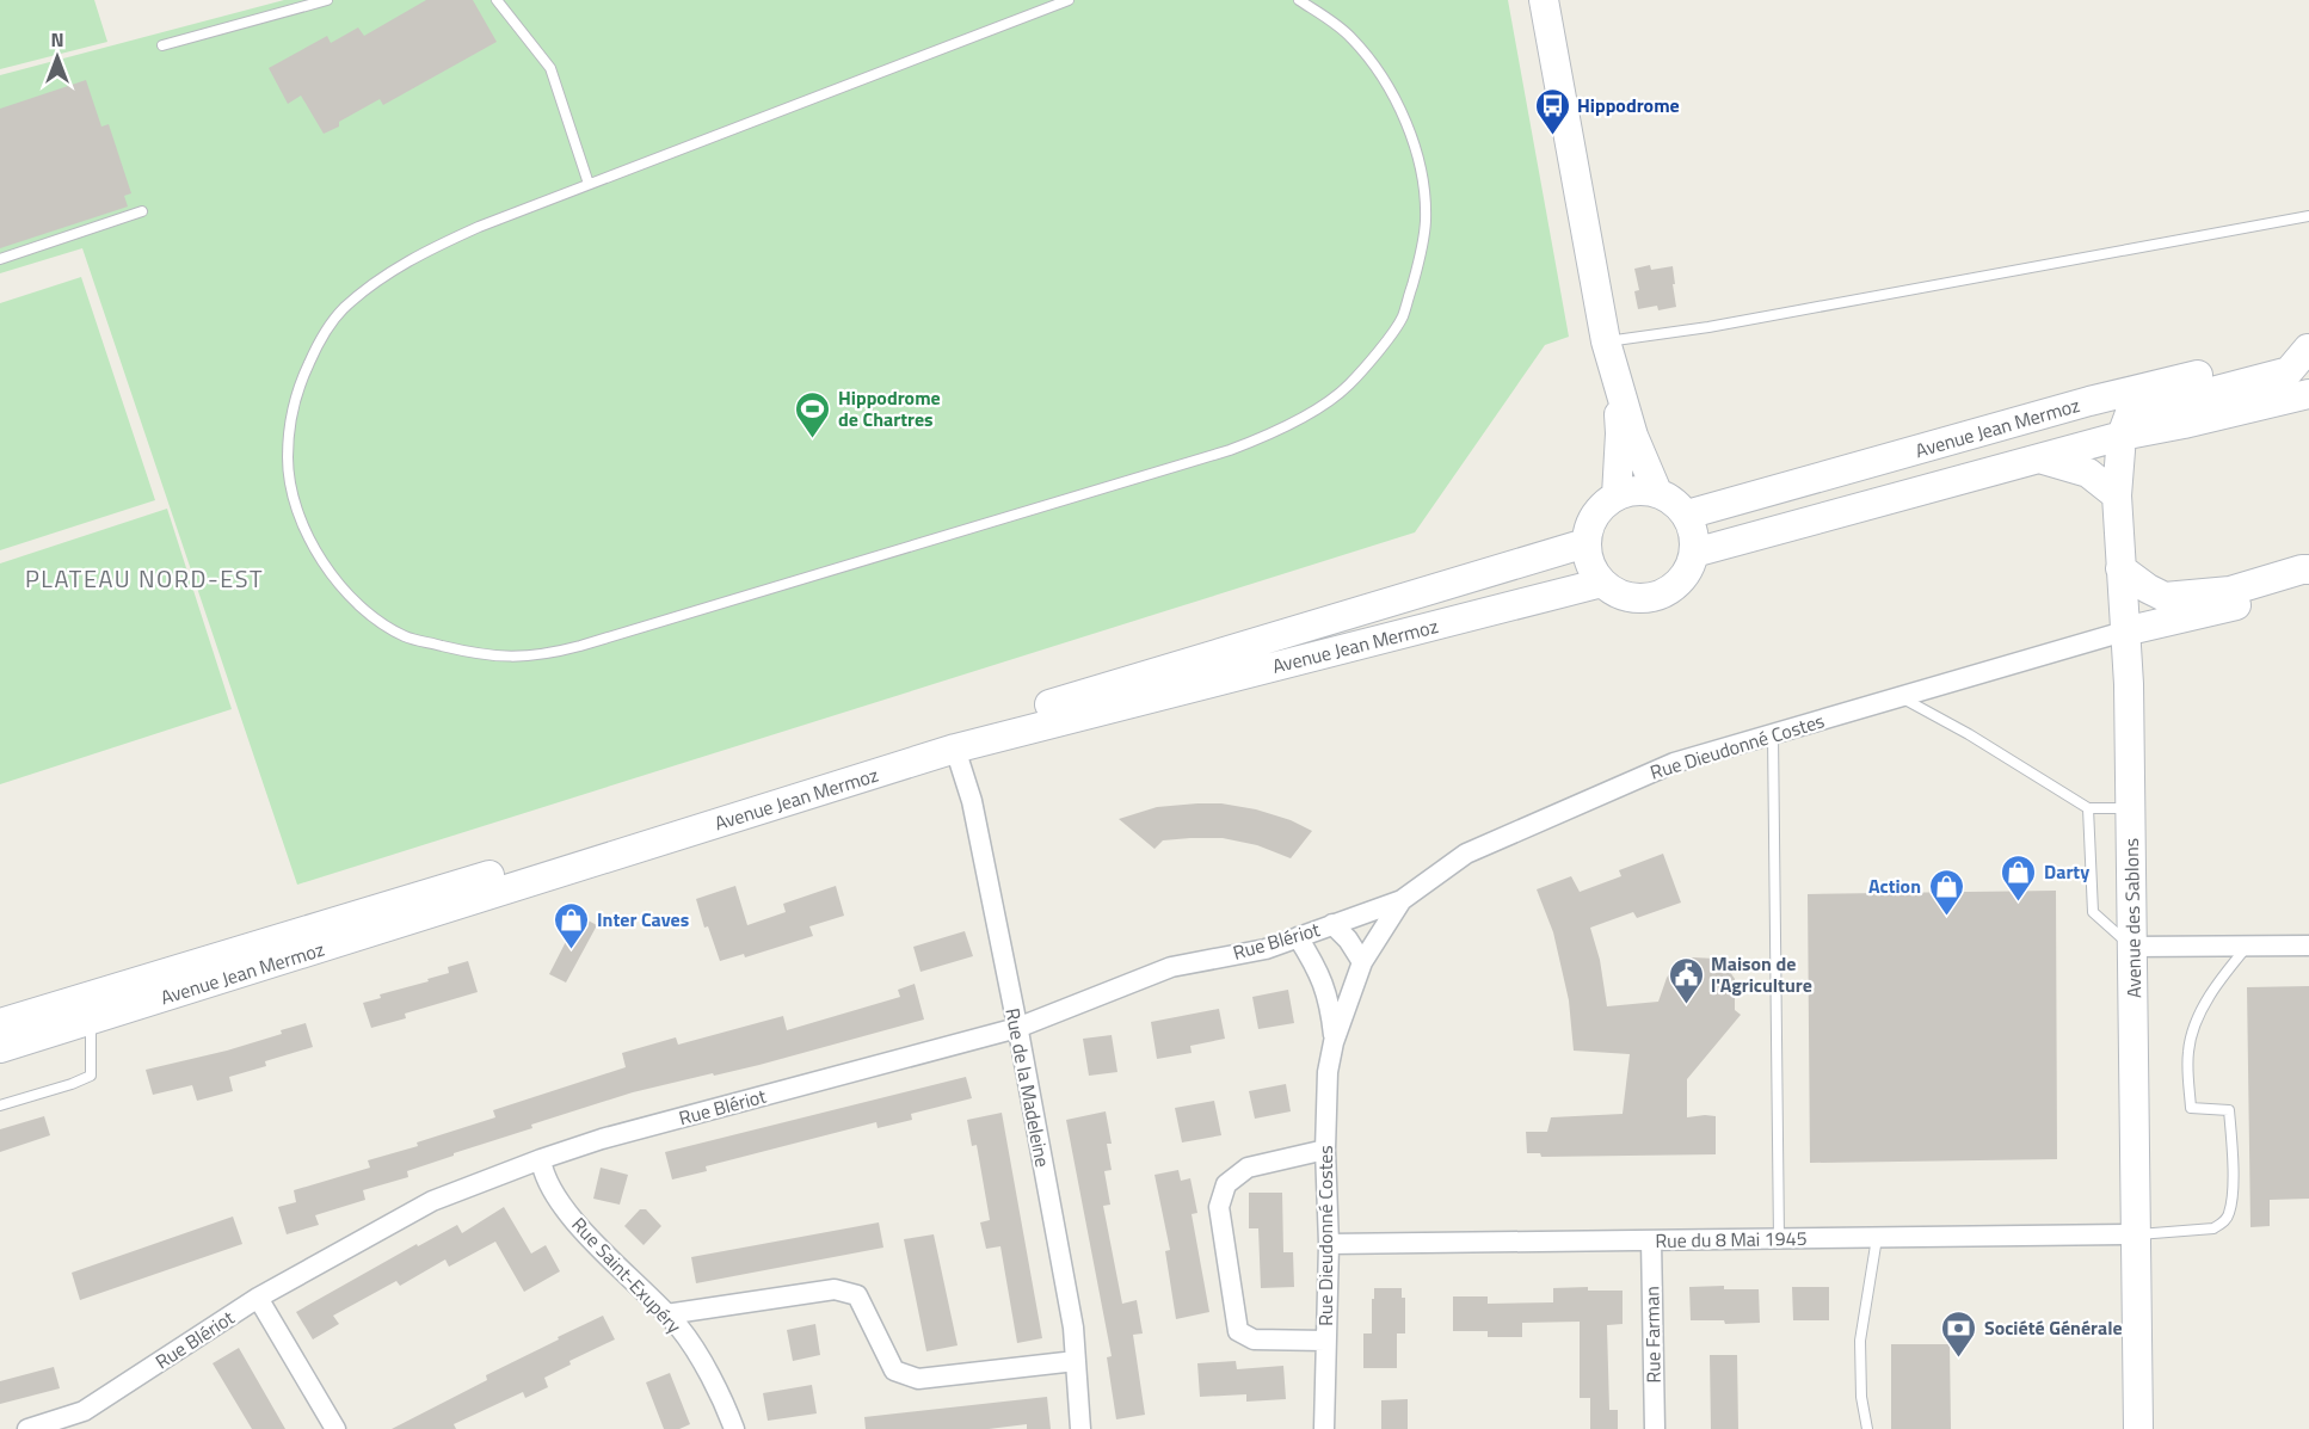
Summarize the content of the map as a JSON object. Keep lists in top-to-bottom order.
{
  "streets": {
    "main road": ["Avenue Jean Mermoz", "Avenue des Sablons"],
    "street": [
      "Rue Dieudonné Costes",
      "Rue Blériot",
      "Rue de la Madeleine",
      "Rue du 8 Mai 1945",
      "Rue Saint-Exupéry",
      "Rue Farman"
    ]
  },
  "crossings": [
    ["Avenue Jean Mermoz", "Avenue des Sablons"],
    ["Avenue Jean Mermoz", "Rue de la Madeleine"],
    ["Rue Dieudonné Costes", "Avenue des Sablons"],
    ["Rue Dieudonné Costes", "Rue Blériot"],
    ["Rue Dieudonné Costes", "Rue du 8 Mai 1945"],
    ["Avenue des Sablons", "Rue du 8 Mai 1945"],
    ["Rue Blériot", "Rue de la Madeleine"],
    ["Rue Blériot", "Rue Saint-Exupéry"],
    ["Rue du 8 Mai 1945", "Rue Farman"]
  ],
  "districts": ["PLATEAU NORD-EST"],
  "places": {
    "bus stop": ["Hippodrome"],
    "sports": ["Hippodrome de Chartres"],
    "shop": ["Darty", "Action", "Inter Caves"],
    "public building": ["Maison de l'Agriculture"],
    "bank": ["Société Générale"]
  },
  "north": "top"
}
